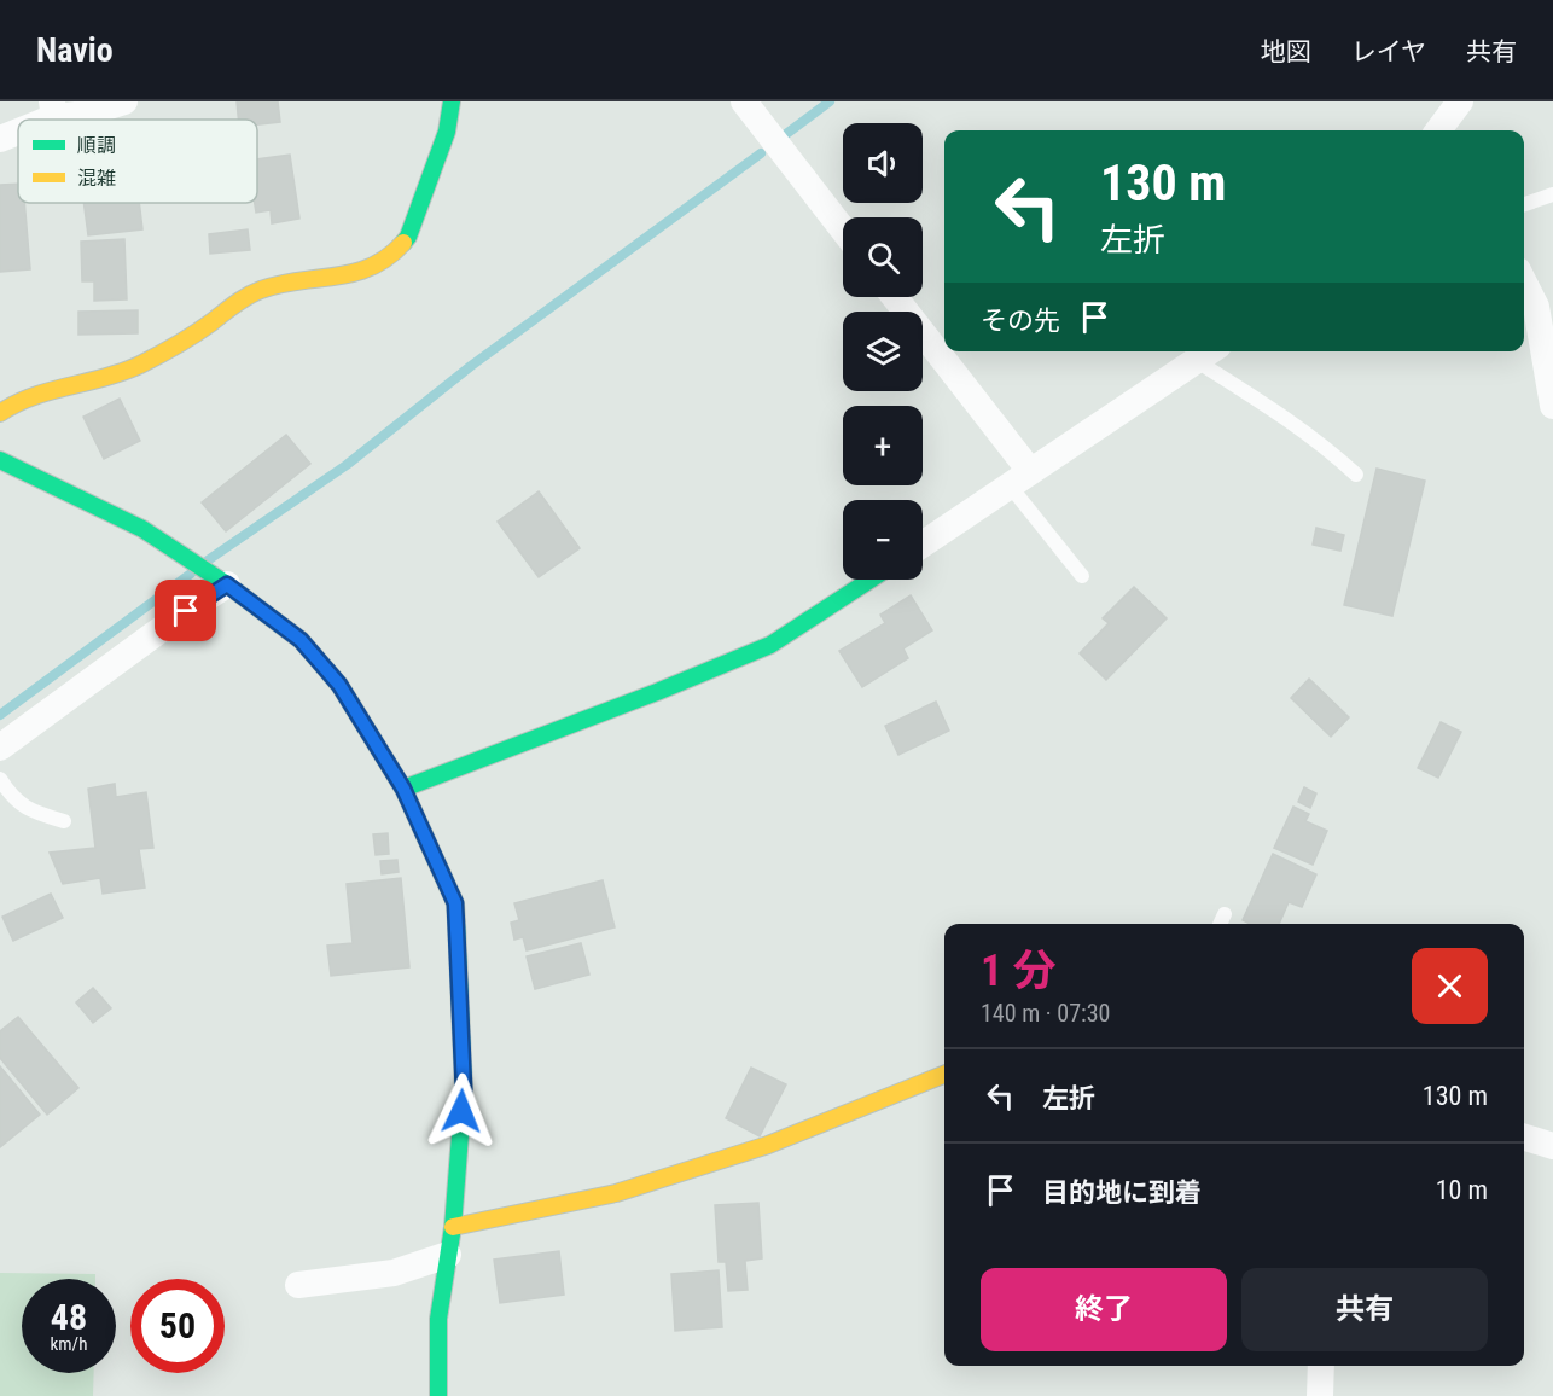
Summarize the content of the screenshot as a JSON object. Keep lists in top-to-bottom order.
{
  "legend": ["順調", "混雑"],
  "page": {
    "header": "Navio",
    "nav": ["地図", "レイヤ", "共有"],
    "map_buttons": ["+", "−"],
    "turn": ["130 m", "左折"],
    "then": "その先",
    "heading": ["1 分", "140 m · 07:30"],
    "list": [
      {
        "name": "左折",
        "value": "130 m"
      },
      {
        "name": "目的地に到着",
        "value": "10 m"
      }
    ],
    "buttons": ["終了", "共有"],
    "speed": "48 km/h",
    "limit": "50"
  }
}
